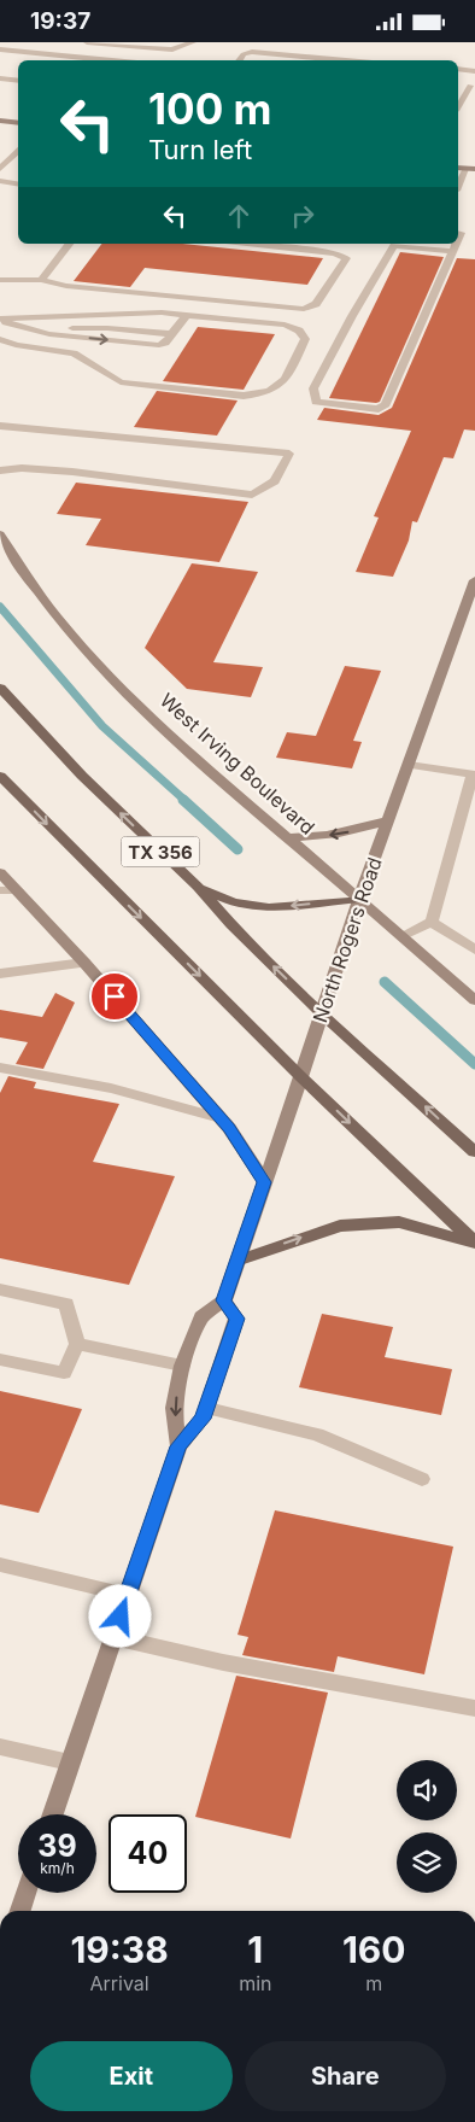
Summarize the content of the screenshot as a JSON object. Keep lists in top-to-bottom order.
{
  "streets": {
    "main road": ["TX 356"],
    "street": ["West Irving Boulevard", "North Rogers Road"]
  },
  "crossings": [
    ["West Irving Boulevard", "North Rogers Road"],
    ["TX 356", "North Rogers Road"]
  ],
  "page": {
    "status": "19:37",
    "turn": ["100 m", "Turn left"],
    "speed": "39 km/h",
    "limit": "40",
    "eta": [
      "19:38",
      "Arrival",
      "1",
      "min",
      "160",
      "m"
    ],
    "buttons": ["Exit", "Share"]
  }
}
